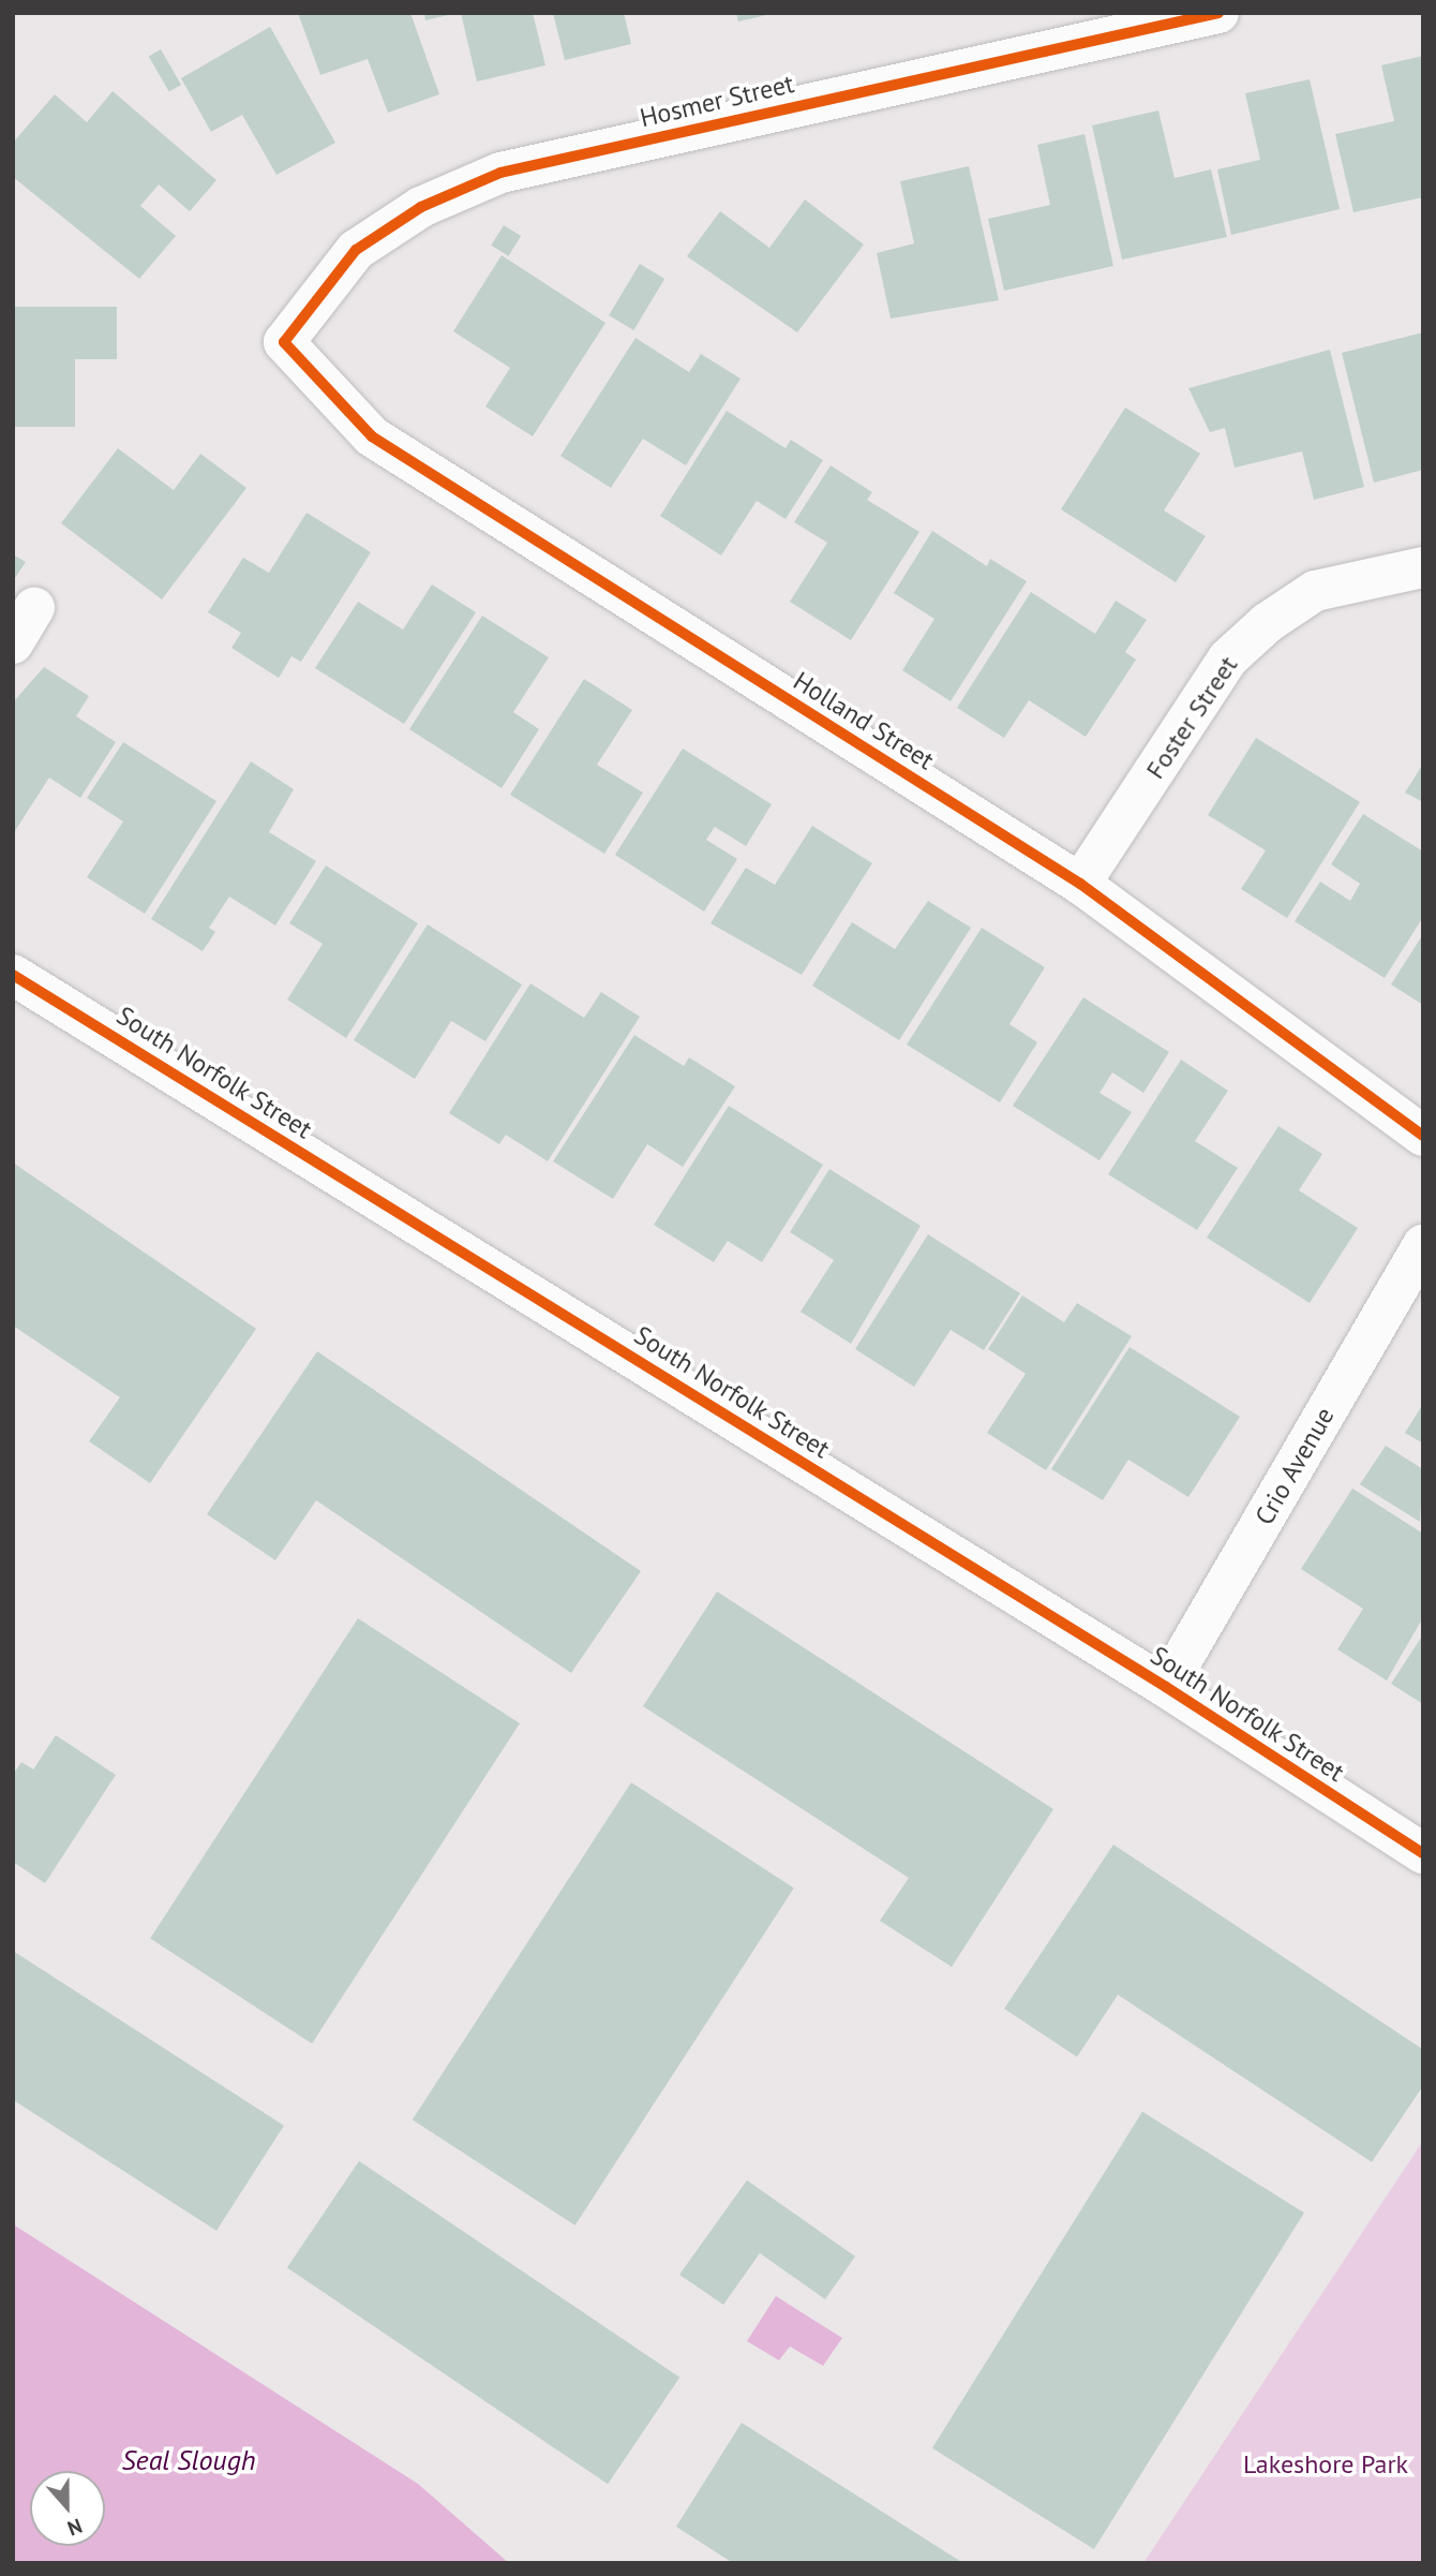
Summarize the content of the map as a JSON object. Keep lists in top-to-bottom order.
{
  "streets": {
    "street": [
      "Hosmer Street",
      "Foster Street",
      "Holland Street",
      "South Norfolk Street",
      "Crio Avenue"
    ]
  },
  "crossings": [
    ["Hosmer Street", "Holland Street"],
    ["Foster Street", "Holland Street"],
    ["South Norfolk Street", "Crio Avenue"]
  ],
  "water": ["Seal Slough"],
  "parks": ["Lakeshore Park"],
  "north": "bottom"
}
